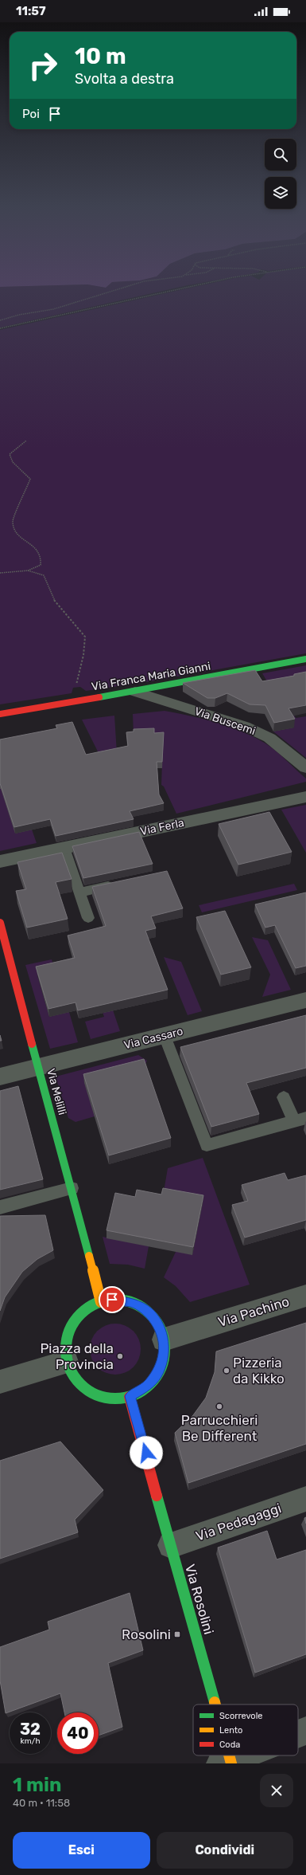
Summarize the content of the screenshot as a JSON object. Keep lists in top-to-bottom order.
{
  "streets": {
    "street": [
      "Via Franca Maria Gianni",
      "Via Buscemi",
      "Via Ferla",
      "Via Cassaro",
      "Via Melilli",
      "Via Pachino",
      "Via Pedagaggi",
      "Via Rosolini"
    ]
  },
  "crossings": [
    ["Via Franca Maria Gianni", "Via Buscemi"],
    ["Via Cassaro", "Via Melilli"],
    ["Via Melilli", "Via Pachino"],
    ["Via Melilli", "Via Rosolini"],
    ["Via Pachino", "Via Rosolini"],
    ["Via Pedagaggi", "Via Rosolini"]
  ],
  "places": {
    "other": ["Piazza della Provincia", "Pizzeria da Kikko", "Parrucchieri Be Different"],
    "transit": ["Rosolini"]
  },
  "legend": ["Scorrevole", "Lento", "Coda"],
  "page": {
    "status": "11:57",
    "turn": ["10 m", "Svolta a destra"],
    "then": "Poi",
    "speed": "32 km/h",
    "limit": "40",
    "heading": ["1 min", "40 m · 11:58"],
    "buttons": ["Esci", "Condividi"]
  }
}
